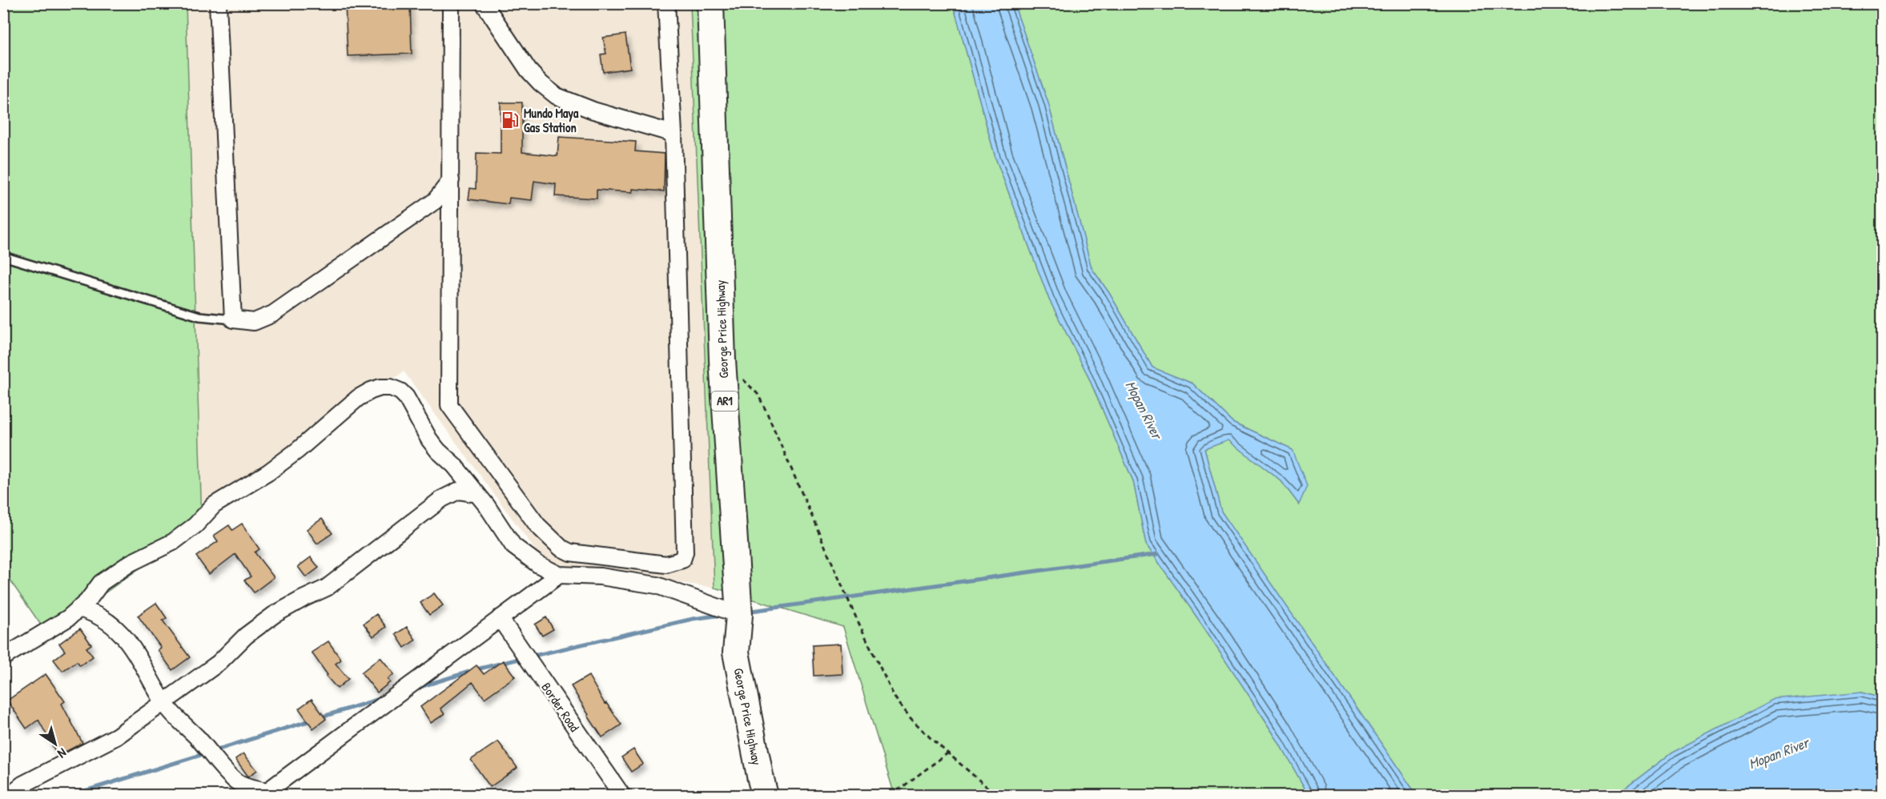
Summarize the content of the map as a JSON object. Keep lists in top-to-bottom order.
{
  "streets": {
    "highway": ["George Price Highway", "AR1"],
    "street": ["Border Road"]
  },
  "water": ["Mopan River"],
  "places": {
    "fuel station": ["Mundo Maya Gas Station"]
  },
  "north": "bottom right"
}
